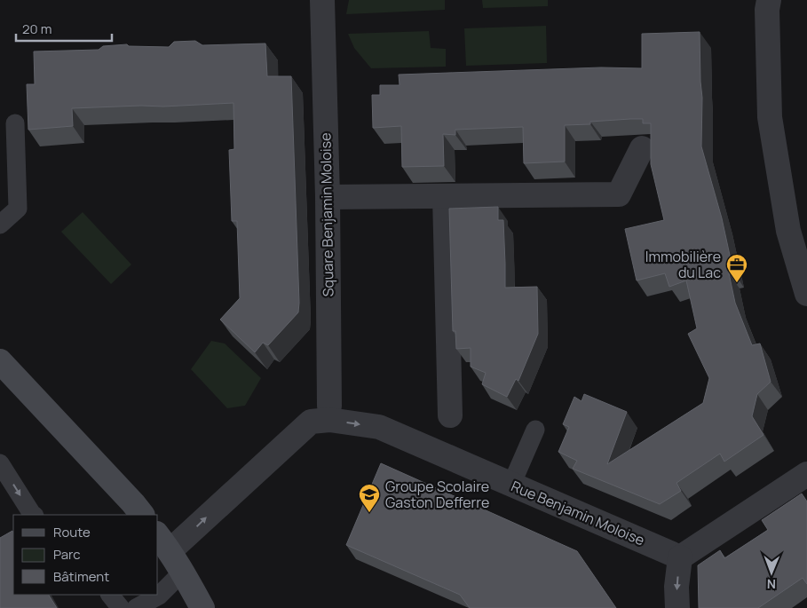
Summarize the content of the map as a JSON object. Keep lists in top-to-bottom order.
{
  "streets": {
    "street": ["Square Benjamin Moloise", "Rue Benjamin Moloise"]
  },
  "one_way": ["Rue Benjamin Moloise"],
  "places": {
    "office": ["Immobilière du Lac"],
    "school or university": ["Groupe Scolaire Gaston Defferre"]
  },
  "legend": ["Route", "Parc", "Bâtiment"],
  "scale_bar": "20 m",
  "north": "bottom"
}
